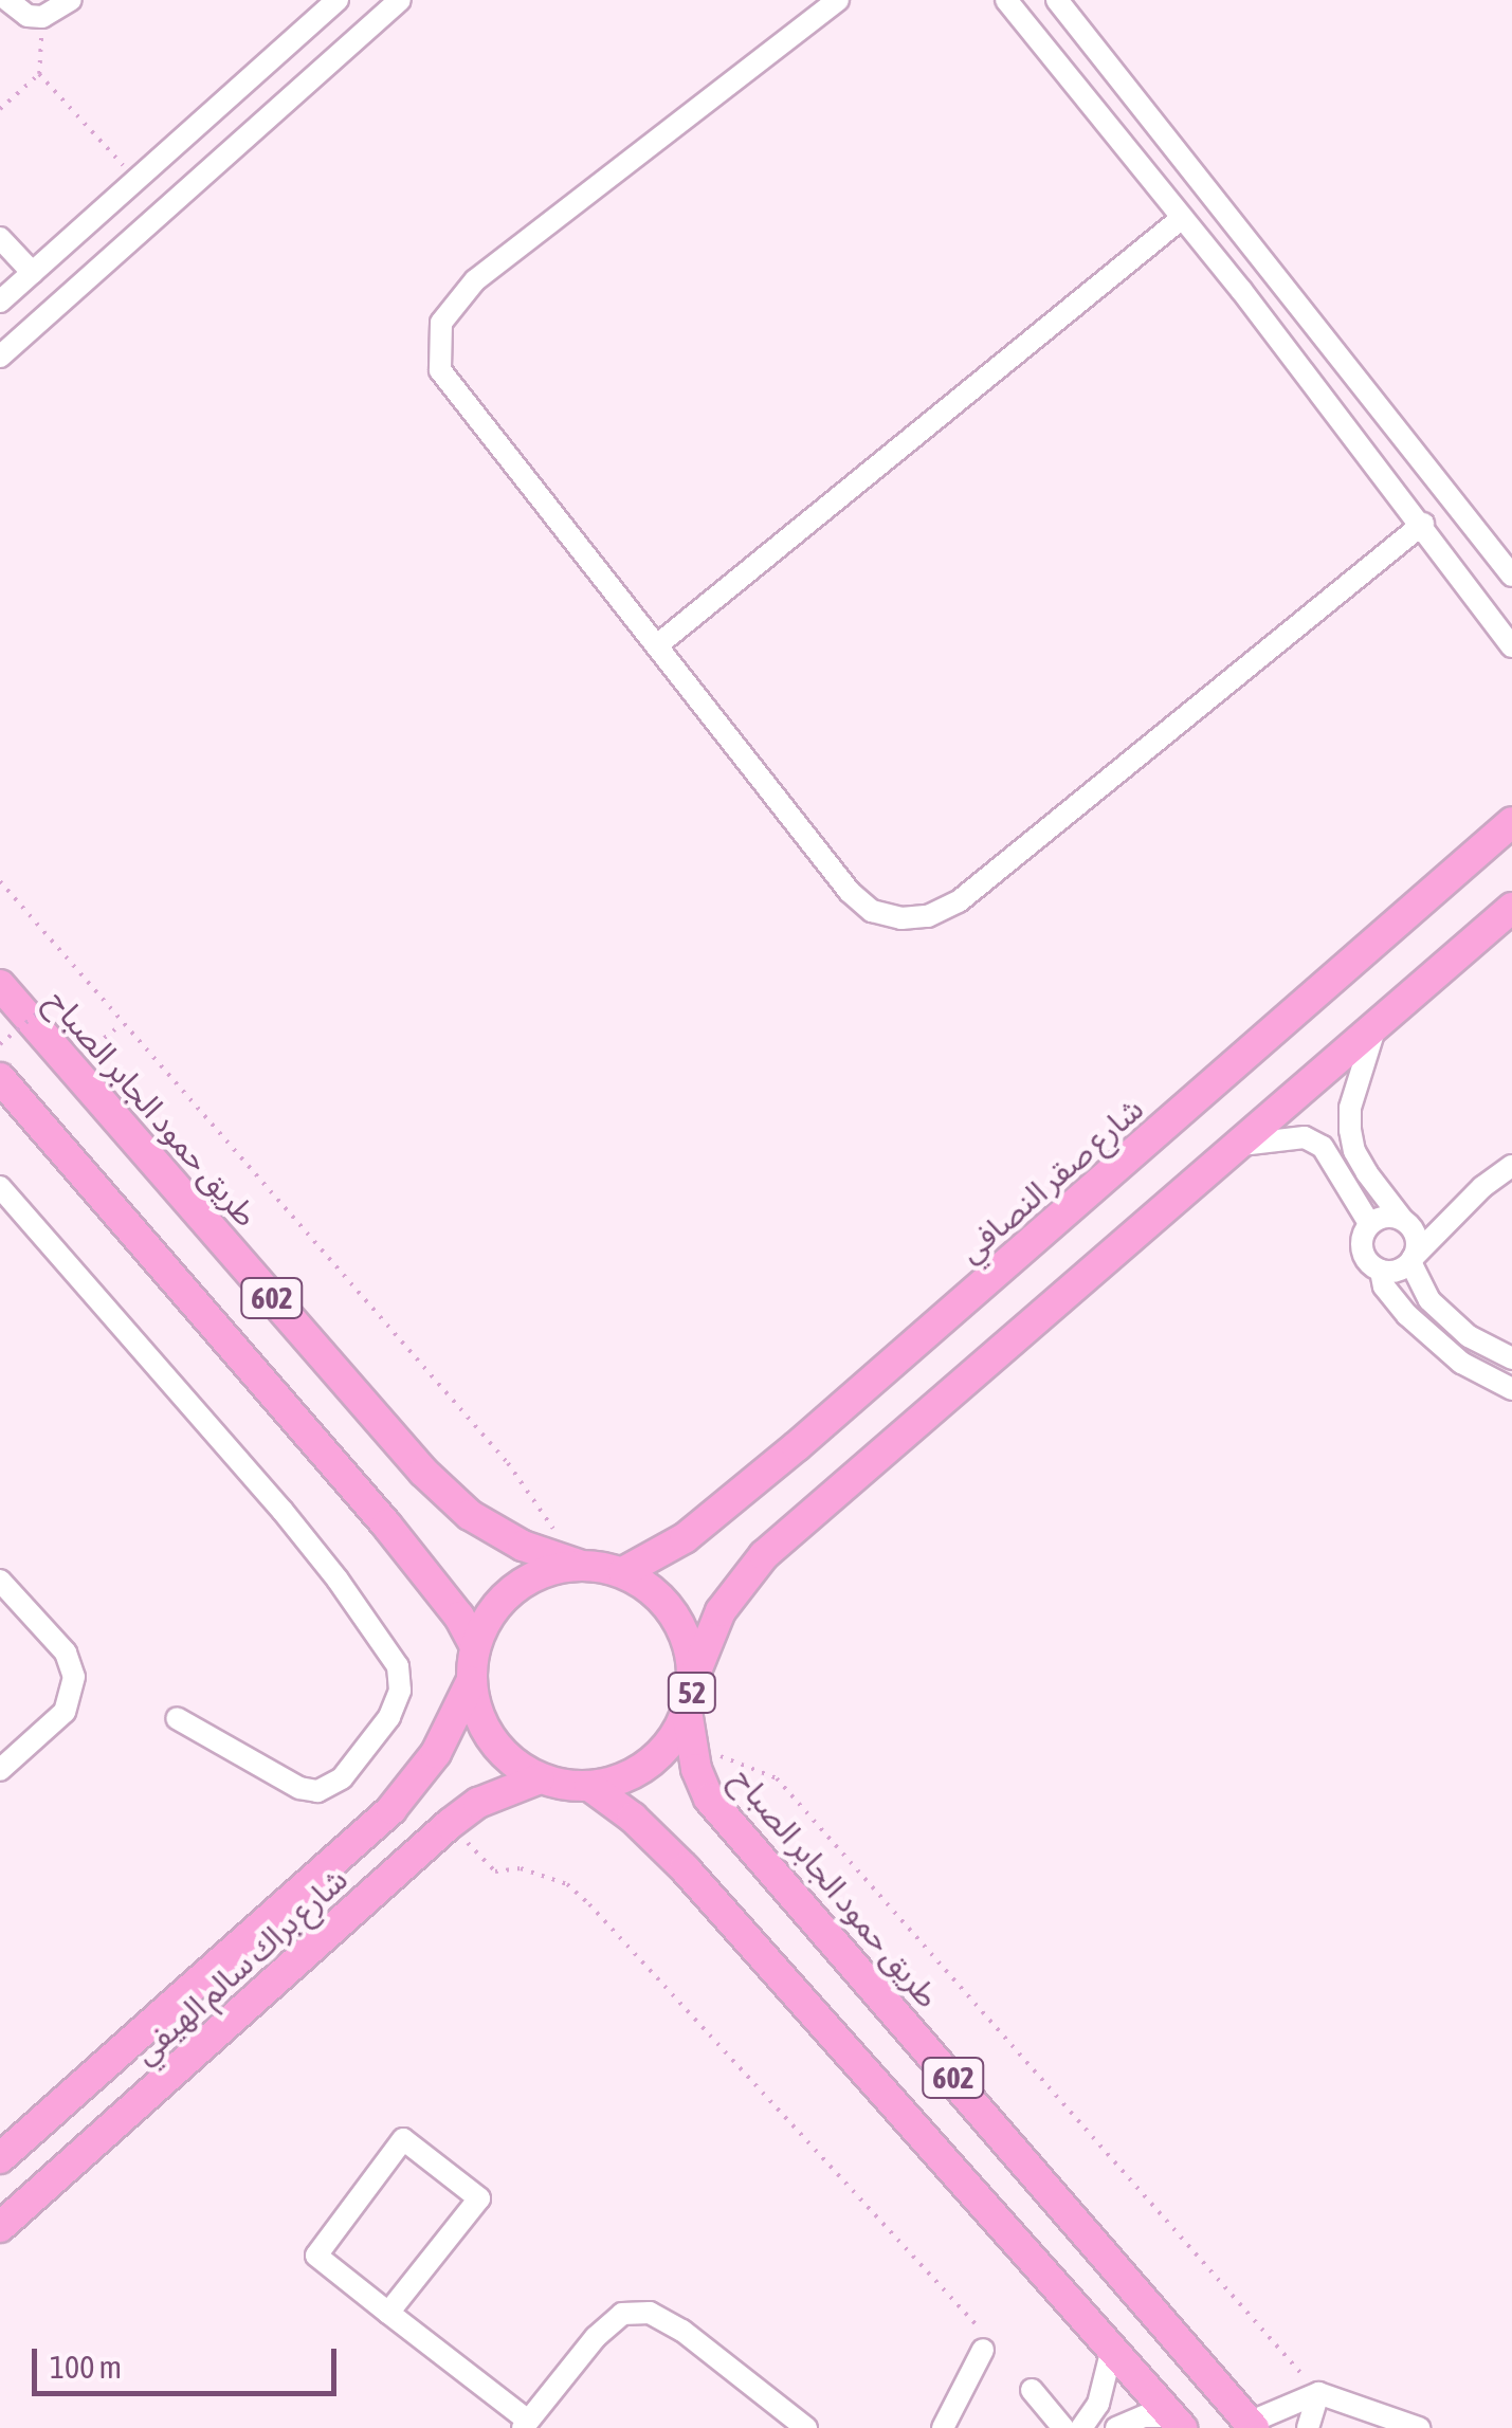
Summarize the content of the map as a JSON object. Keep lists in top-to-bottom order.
{
  "streets": {
    "main road": [
      "طريق حمود الجابر الصباح",
      "شارع صقر النصافي",
      "602",
      "52",
      "شارع براك سالم الهيفي"
    ]
  },
  "crossings": [
    ["طريق حمود الجابر الصباح", "شارع صقر النصافي"],
    ["طريق حمود الجابر الصباح", "602"],
    ["طريق حمود الجابر الصباح", "52"],
    ["طريق حمود الجابر الصباح", "شارع براك سالم الهيفي"],
    ["شارع صقر النصافي", "602"],
    ["شارع صقر النصافي", "52"],
    ["شارع صقر النصافي", "شارع براك سالم الهيفي"],
    ["602", "52"],
    ["602", "شارع براك سالم الهيفي"],
    ["52", "شارع براك سالم الهيفي"]
  ],
  "scale_bar": "100 m"
}
